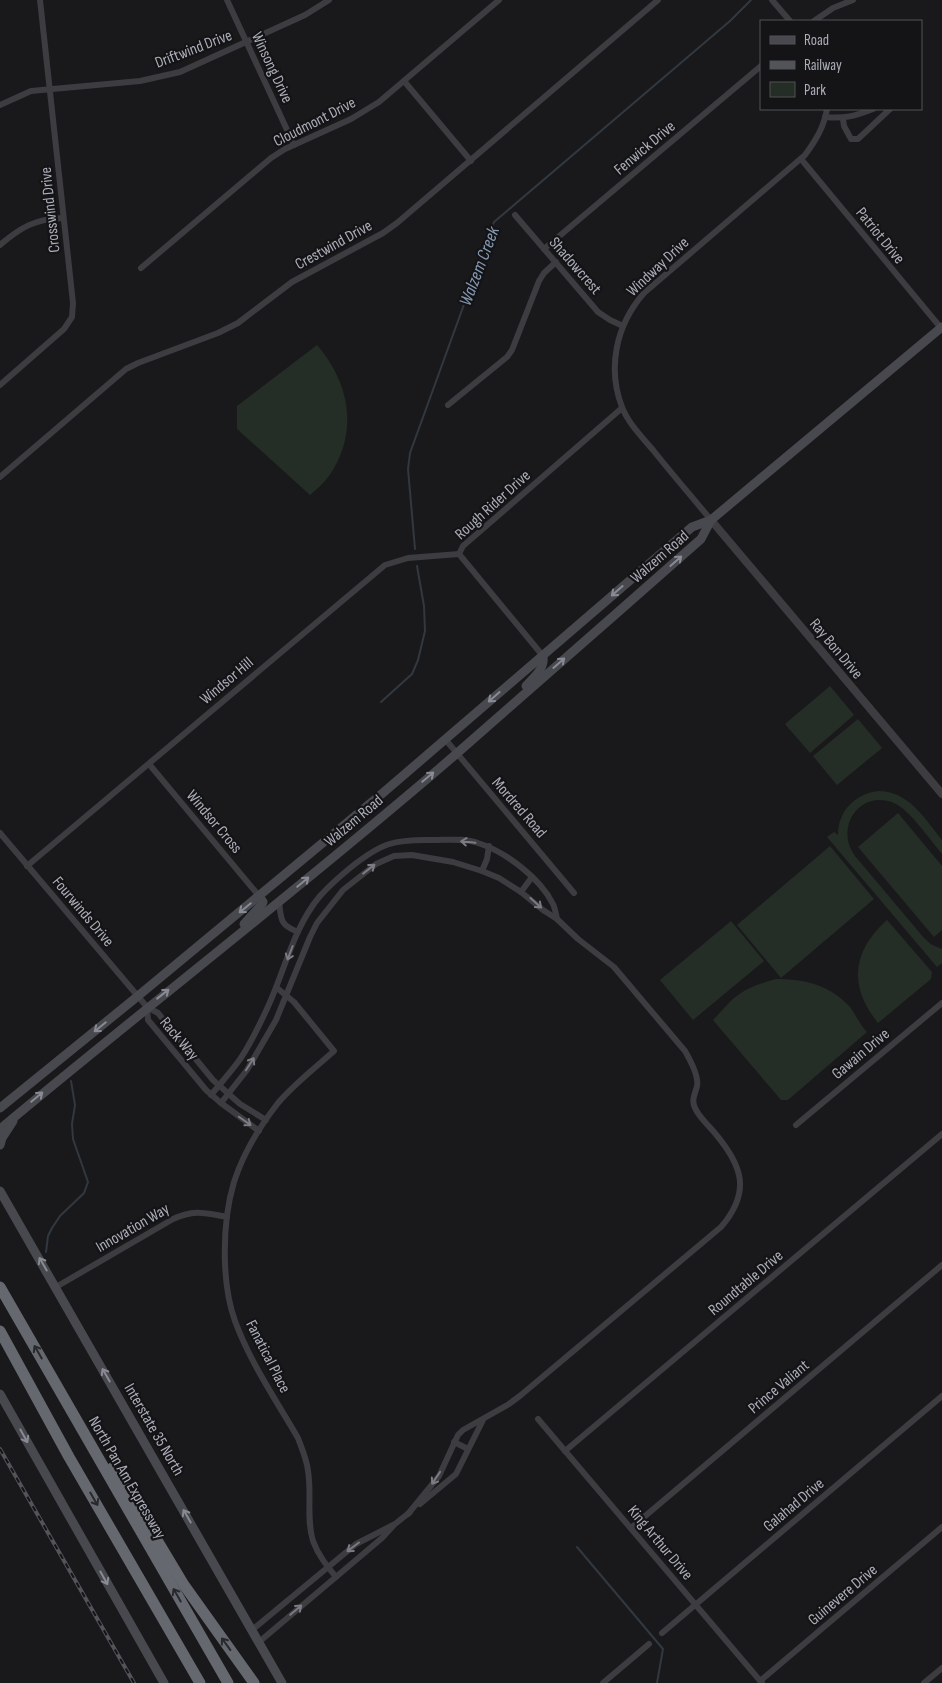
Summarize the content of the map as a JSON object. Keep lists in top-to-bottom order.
{
  "streets": {
    "highway": ["North Pan Am Expressway"],
    "main road": ["Walzem Road", "Interstate 35 North"],
    "street": [
      "Driftwind Drive",
      "Winsong Drive",
      "Cloudmont Drive",
      "Fenwick Drive",
      "Crosswind Drive",
      "Patriot Drive",
      "Crestwind Drive",
      "Shadowcrest",
      "Windway Drive",
      "Rough Rider Drive",
      "Ray Bon Drive",
      "Windsor Hill",
      "Mordred Road",
      "Windsor Cross",
      "Fourwinds Drive",
      "Rack Way",
      "Gawain Drive",
      "Innovation Way",
      "Roundtable Drive",
      "Fanatical Place",
      "Prince Valiant",
      "Galahad Drive",
      "King Arthur Drive",
      "Guinevere Drive"
    ]
  },
  "crossings": [
    ["Driftwind Drive", "Winsong Drive"],
    ["Driftwind Drive", "Crosswind Drive"],
    ["Winsong Drive", "Cloudmont Drive"],
    ["Fenwick Drive", "Shadowcrest"],
    ["Patriot Drive", "Windway Drive"],
    ["Patriot Drive", "Walzem Road"],
    ["Shadowcrest", "Windway Drive"],
    ["Windway Drive", "Rough Rider Drive"],
    ["Windway Drive", "Walzem Road"],
    ["Windway Drive", "Ray Bon Drive"],
    ["Rough Rider Drive", "Walzem Road"],
    ["Rough Rider Drive", "Windsor Hill"],
    ["Walzem Road", "Ray Bon Drive"],
    ["Walzem Road", "Mordred Road"],
    ["Walzem Road", "Windsor Cross"],
    ["Walzem Road", "Fourwinds Drive"],
    ["Walzem Road", "Rack Way"],
    ["Windsor Hill", "Windsor Cross"],
    ["Windsor Hill", "Fourwinds Drive"],
    ["Fourwinds Drive", "Rack Way"],
    ["Rack Way", "Fanatical Place"],
    ["Innovation Way", "Fanatical Place"],
    ["Innovation Way", "Interstate 35 North"],
    ["Roundtable Drive", "King Arthur Drive"],
    ["Prince Valiant", "King Arthur Drive"],
    ["Galahad Drive", "King Arthur Drive"],
    ["King Arthur Drive", "Guinevere Drive"]
  ],
  "one_way": ["Interstate 35 North"],
  "water": ["Walzem Creek"],
  "legend": ["Road", "Railway", "Park"]
}
